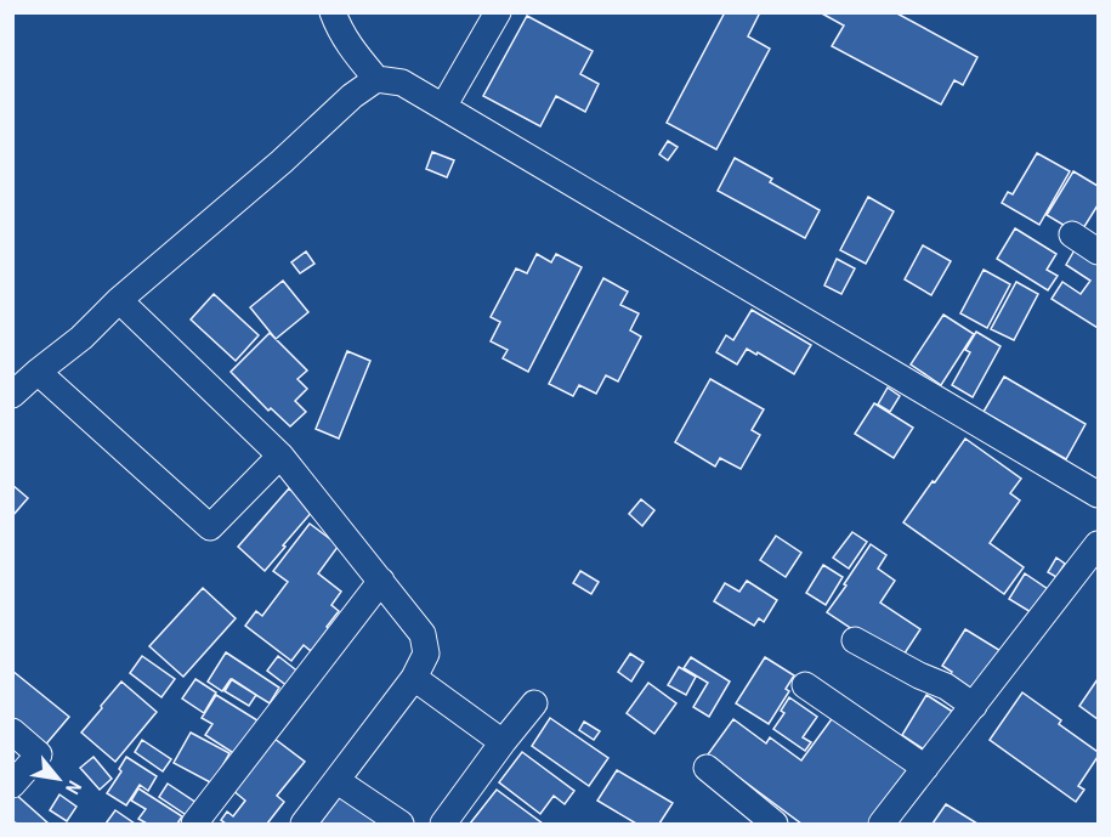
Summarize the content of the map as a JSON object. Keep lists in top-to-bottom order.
{
  "north": "bottom right"
}
